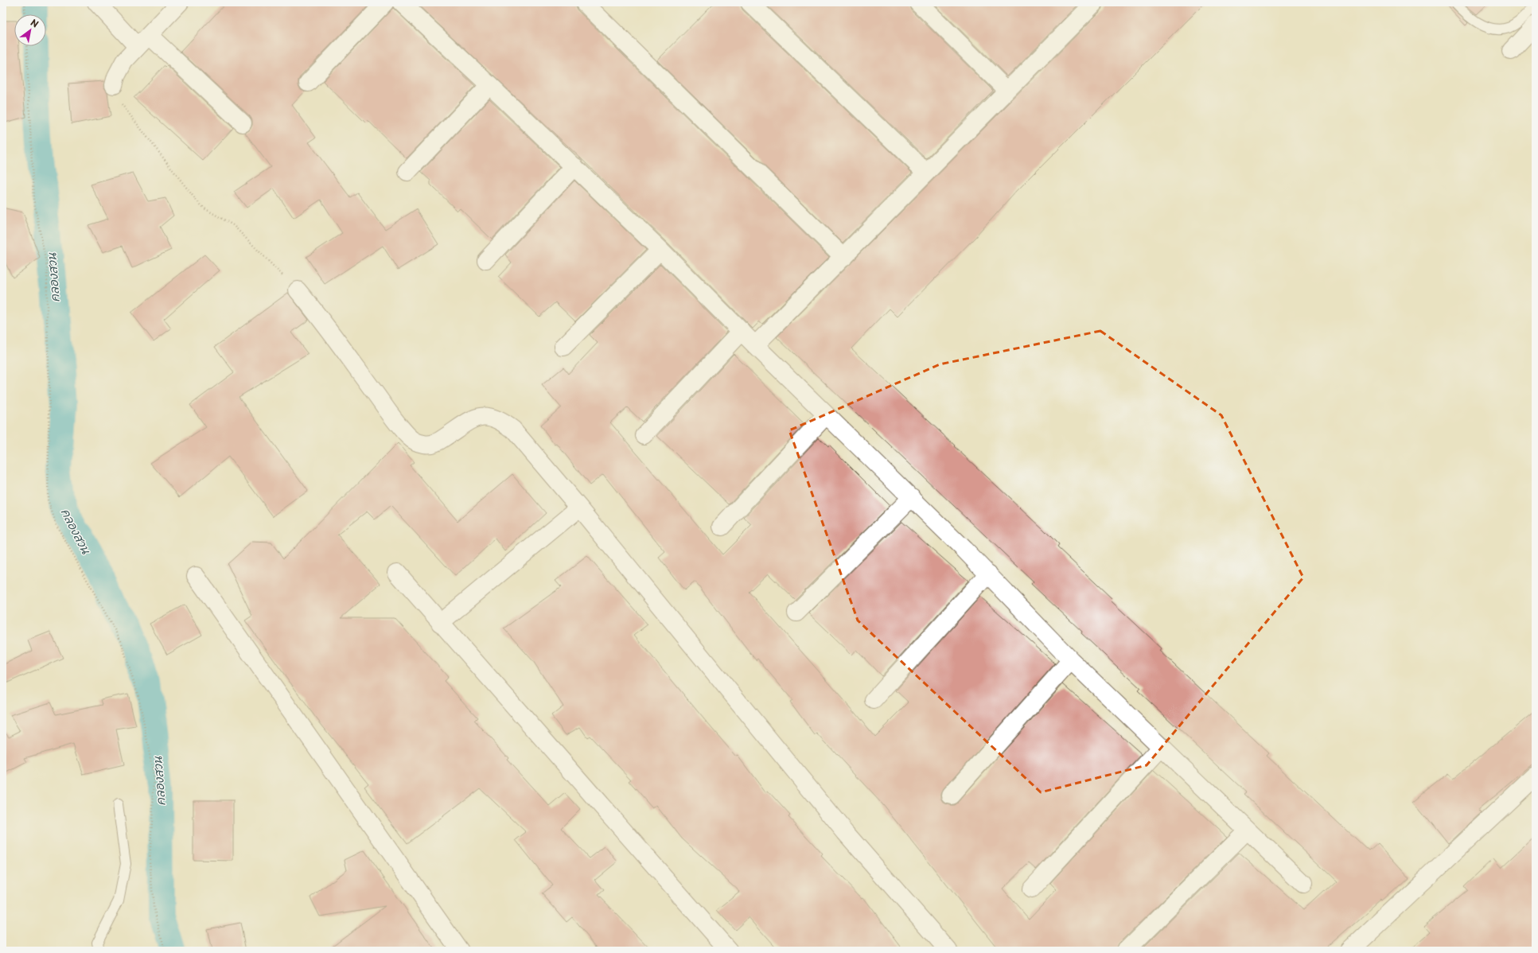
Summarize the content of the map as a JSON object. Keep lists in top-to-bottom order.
{
  "water": ["คลองสวน"],
  "north": "top right"
}
